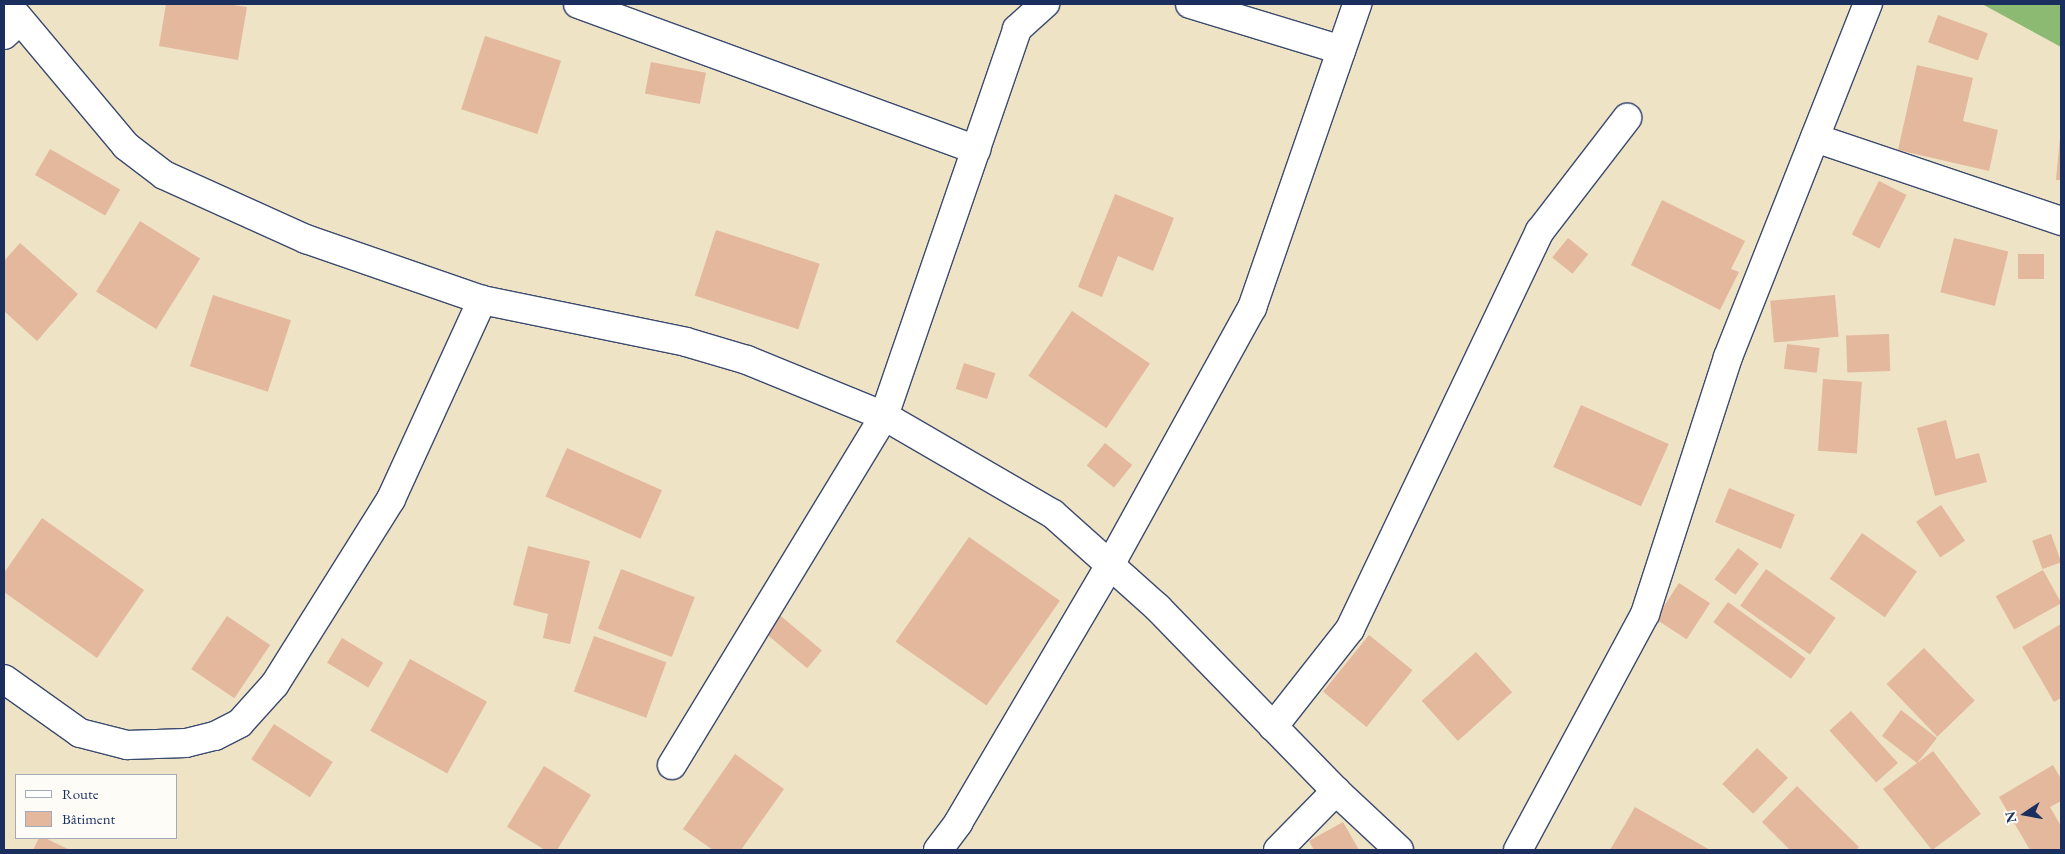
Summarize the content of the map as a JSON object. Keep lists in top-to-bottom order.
{
  "legend": ["Route", "Bâtiment"],
  "north": "left"
}
